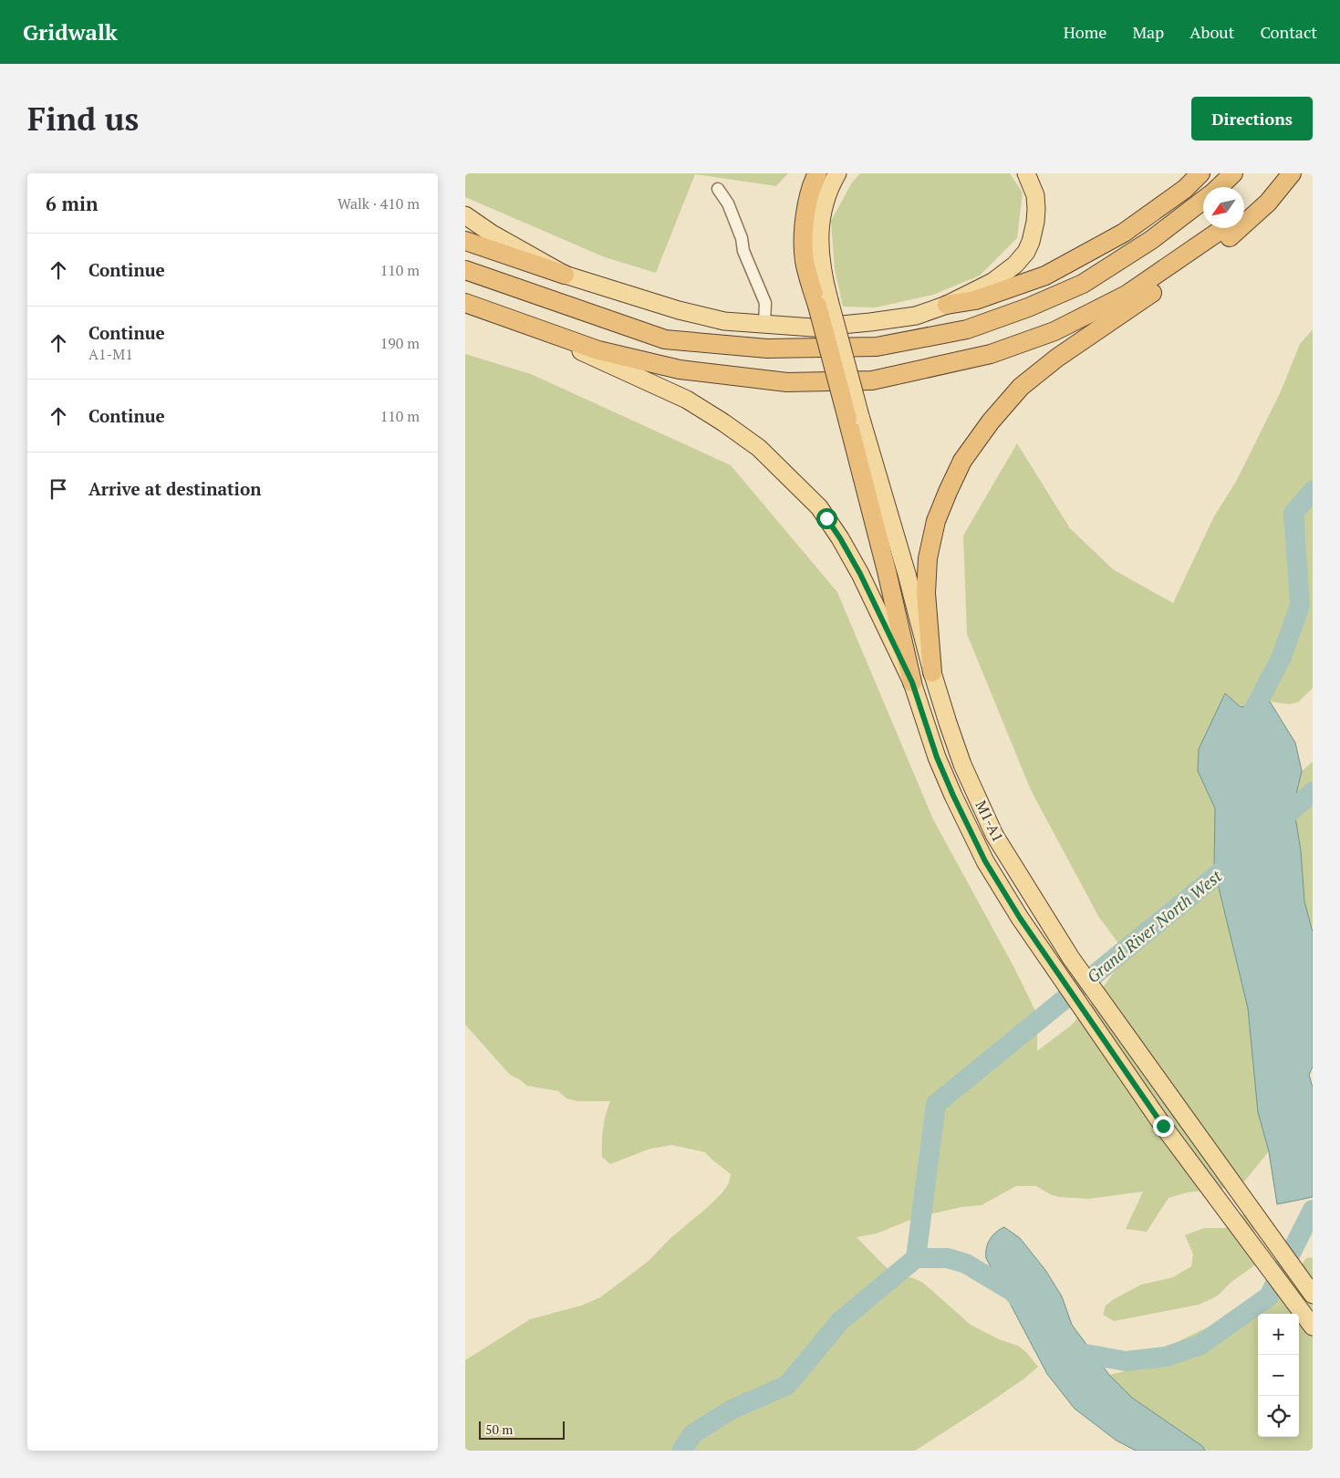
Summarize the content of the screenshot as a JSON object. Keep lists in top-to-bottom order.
{
  "streets": {
    "main road": ["M1-A1"]
  },
  "water": ["Grand River North West"],
  "scale_bar": "50 m",
  "north": "bottom left",
  "page": {
    "header": "Gridwalk",
    "nav": [
      "Home",
      "Map",
      "About",
      "Contact"
    ],
    "buttons": "Directions",
    "title": "Find us",
    "heading": ["6 min", "Walk · 410 m"],
    "list": [
      ["Continue", "110 m"],
      ["Continue", "A1-M1", "190 m"],
      ["Continue", "110 m"],
      "Arrive at destination"
    ],
    "map_buttons": ["+", "−"],
    "scale": "50 m"
  }
}
